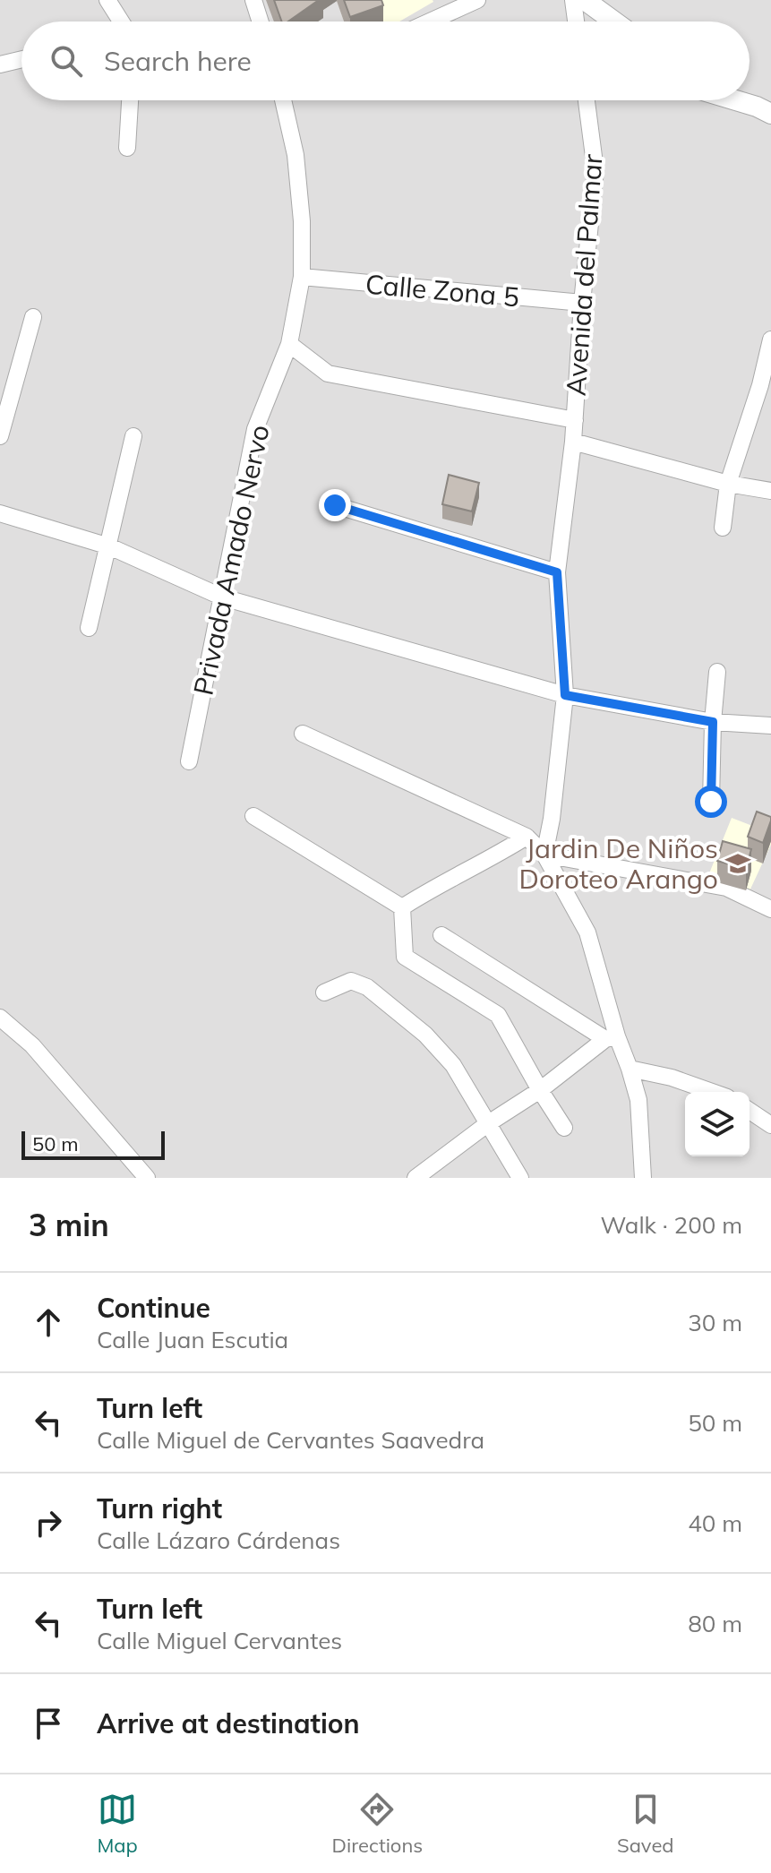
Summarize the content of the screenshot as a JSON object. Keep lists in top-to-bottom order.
{
  "streets": {
    "street": ["Avenida del Palmar", "Calle Zona 5", "Privada Amado Nervo"]
  },
  "crossings": [
    ["Avenida del Palmar", "Calle Zona 5"],
    ["Calle Zona 5", "Privada Amado Nervo"]
  ],
  "places": {
    "school or university": ["Jardin De Niños Doroteo Arango"]
  },
  "scale_bar": "50 m",
  "page": {
    "search": "Search here",
    "scale": "50 m",
    "heading": ["3 min", "Walk · 200 m"],
    "list": [
      ["Continue", "Calle Juan Escutia", "30 m"],
      ["Turn left", "Calle Miguel de Cervantes Saavedra", "50 m"],
      ["Turn right", "Calle Lázaro Cárdenas", "40 m"],
      ["Turn left", "Calle Miguel Cervantes", "80 m"],
      "Arrive at destination"
    ],
    "nav": ["Map", "Directions", "Saved"]
  }
}
